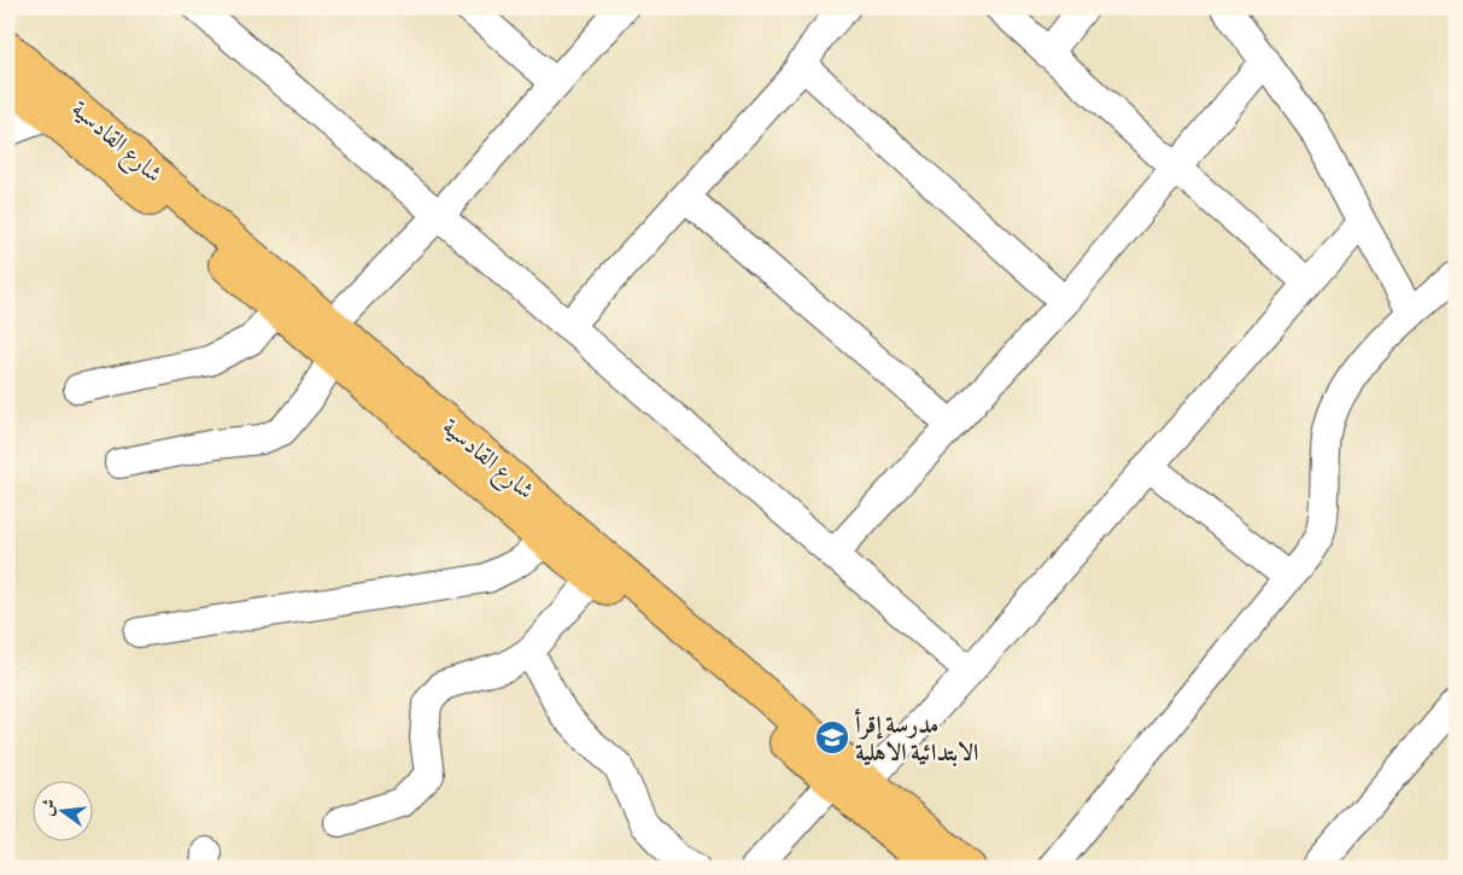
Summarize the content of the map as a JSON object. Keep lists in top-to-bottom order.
{
  "streets": {
    "highway": ["شارع القادسية"]
  },
  "places": {
    "school or university": ["مدرسة إقرأ الابتدائية الاهلية"]
  },
  "north": "left"
}
